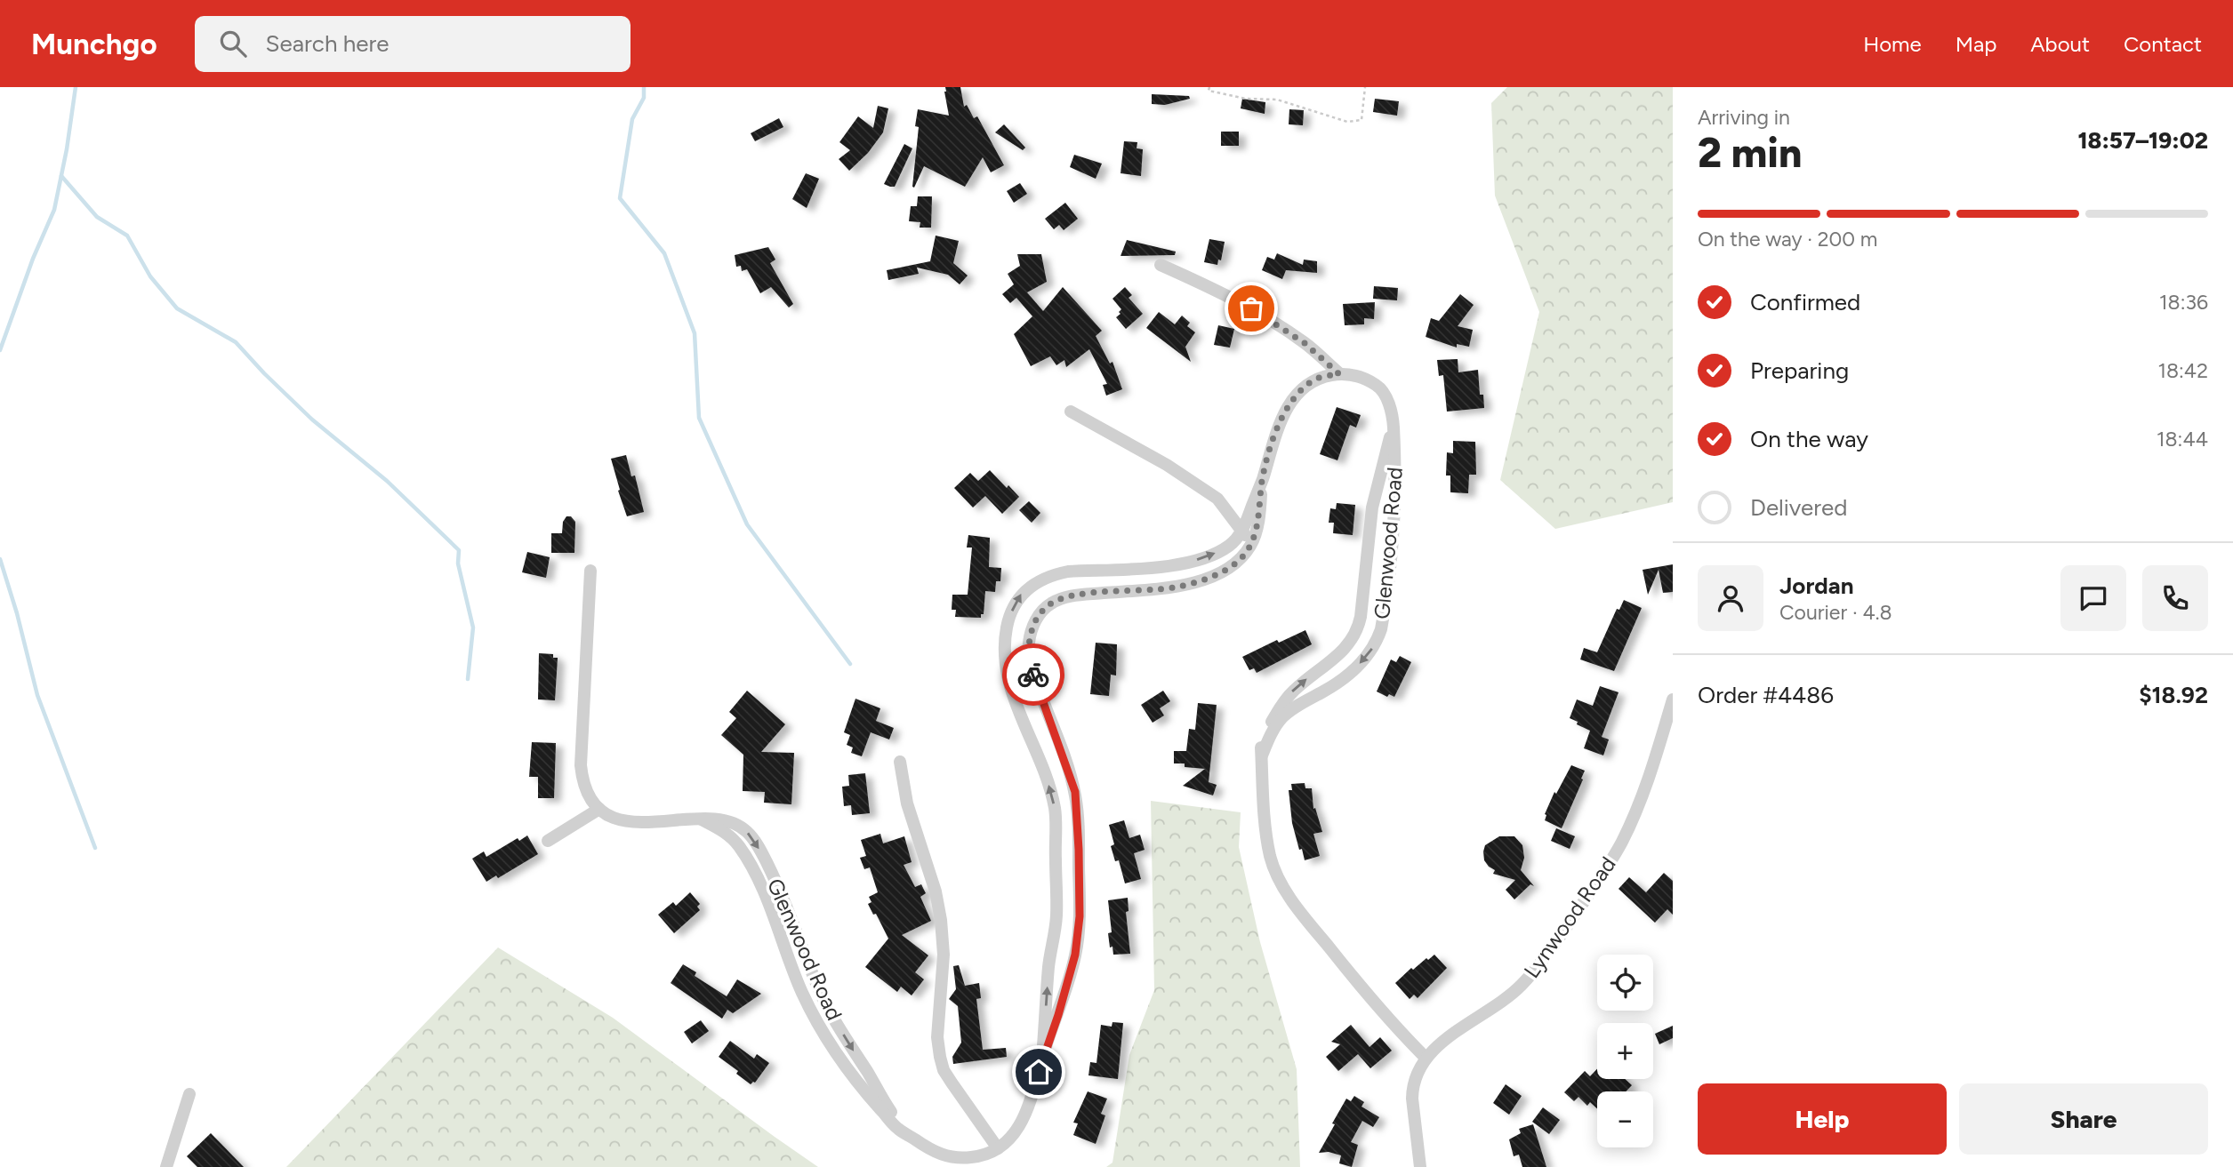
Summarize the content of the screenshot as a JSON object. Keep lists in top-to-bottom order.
{
  "streets": {
    "street": ["Glenwood Road", "Lynwood Road"]
  },
  "crossings": [
    ["Glenwood Road", "Lynwood Road"]
  ],
  "page": {
    "header": "Munchgo",
    "search": "Search here",
    "nav": [
      "Home",
      "Map",
      "About",
      "Contact"
    ],
    "heading": ["2 min", "Arriving in", "18:57–19:02"],
    "panel": [
      "Jordan",
      "Courier · 4.8",
      "Order #4486",
      "$18.92"
    ],
    "bar": "On the way · 200 m",
    "list": [
      ["Confirmed", "18:36"],
      ["Preparing", "18:42"],
      ["On the way", "18:44"],
      "Delivered"
    ],
    "map_buttons": ["+", "−"],
    "buttons": ["Help", "Share"]
  }
}
